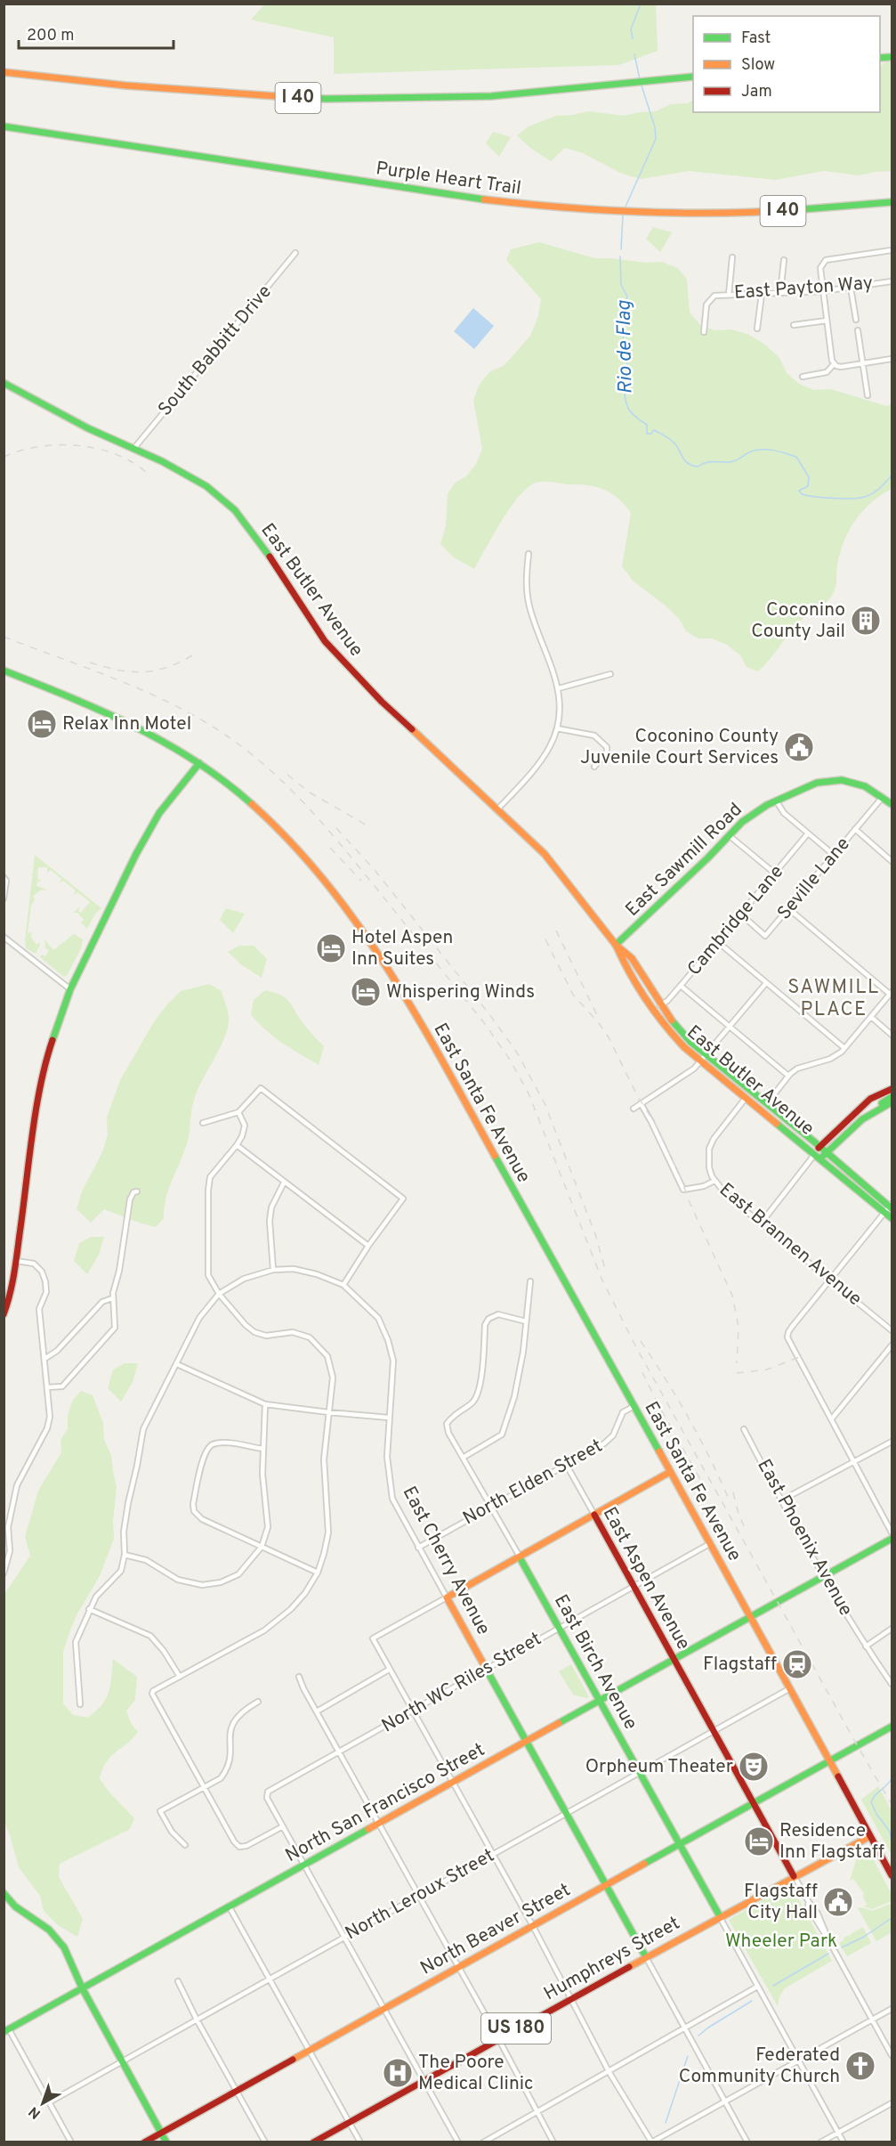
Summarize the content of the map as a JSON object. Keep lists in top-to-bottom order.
{
  "streets": {
    "main road": [
      "I 40",
      "Purple Heart Trail",
      "East Butler Avenue",
      "East Sawmill Road",
      "East Santa Fe Avenue",
      "East Cherry Avenue",
      "East Aspen Avenue",
      "East Birch Avenue",
      "North San Francisco Street",
      "North Beaver Street",
      "Humphreys Street",
      "US 180"
    ],
    "street": [
      "East Payton Way",
      "South Babbitt Drive",
      "Seville Lane",
      "Cambridge Lane",
      "East Brannen Avenue",
      "North Elden Street",
      "East Phoenix Avenue",
      "North WC Riles Street",
      "North Leroux Street"
    ]
  },
  "crossings": [
    ["South Babbitt Drive", "East Butler Avenue"],
    ["East Butler Avenue", "East Sawmill Road"],
    ["East Butler Avenue", "Cambridge Lane"],
    ["East Sawmill Road", "Seville Lane"],
    ["Seville Lane", "Cambridge Lane"],
    ["East Santa Fe Avenue", "North Elden Street"],
    ["East Santa Fe Avenue", "North WC Riles Street"],
    ["East Santa Fe Avenue", "North San Francisco Street"],
    ["East Santa Fe Avenue", "North Leroux Street"],
    ["East Santa Fe Avenue", "North Beaver Street"],
    ["East Santa Fe Avenue", "Humphreys Street"],
    ["North Elden Street", "East Cherry Avenue"],
    ["North Elden Street", "East Aspen Avenue"],
    ["North Elden Street", "East Birch Avenue"],
    ["East Phoenix Avenue", "North San Francisco Street"],
    ["East Cherry Avenue", "North WC Riles Street"],
    ["East Cherry Avenue", "North San Francisco Street"],
    ["East Cherry Avenue", "North Leroux Street"],
    ["East Cherry Avenue", "North Beaver Street"],
    ["East Cherry Avenue", "Humphreys Street"],
    ["East Aspen Avenue", "North WC Riles Street"],
    ["East Aspen Avenue", "North San Francisco Street"],
    ["East Aspen Avenue", "North Leroux Street"],
    ["East Aspen Avenue", "North Beaver Street"],
    ["East Aspen Avenue", "Humphreys Street"],
    ["East Birch Avenue", "North WC Riles Street"],
    ["East Birch Avenue", "North San Francisco Street"],
    ["East Birch Avenue", "North Leroux Street"],
    ["East Birch Avenue", "North Beaver Street"],
    ["East Birch Avenue", "Humphreys Street"]
  ],
  "districts": ["SAWMILL PLACE"],
  "water": ["Rio de Flag"],
  "parks": ["Wheeler Park"],
  "places": {
    "building": ["Coconino County Jail"],
    "hotel": [
      "Relax Inn Motel",
      "Hotel Aspen Inn Suites",
      "Whispering Winds",
      "Residence Inn Flagstaff"
    ],
    "public building": ["Coconino County Juvenile Court Services", "Flagstaff City Hall"],
    "station": ["Flagstaff"],
    "theatre": ["Orpheum Theater"],
    "church": ["Federated Community Church"],
    "hospital": ["The Poore Medical Clinic"]
  },
  "legend": ["Fast", "Slow", "Jam"],
  "scale_bar": "200 m",
  "north": "bottom left"
}
